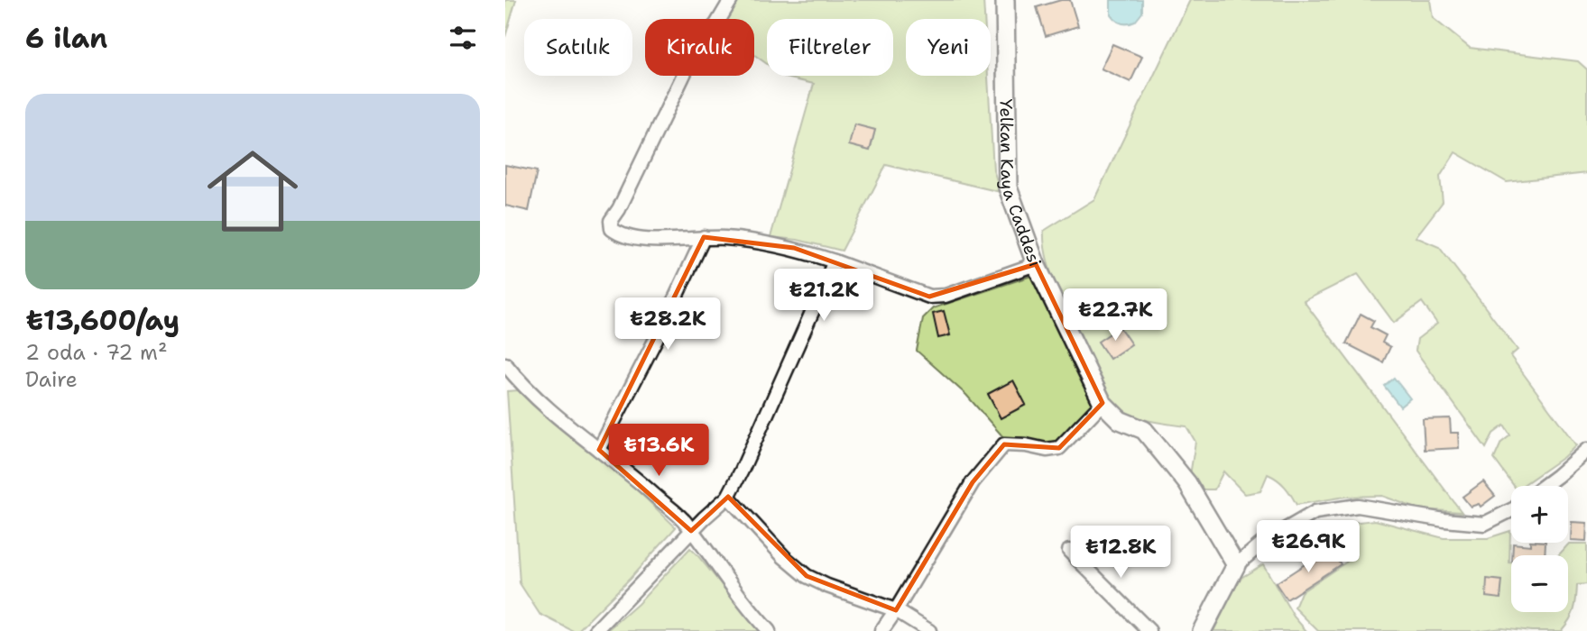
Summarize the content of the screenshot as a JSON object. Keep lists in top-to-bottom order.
{
  "streets": {
    "street": ["Yelkan Kaya Caddesi"]
  },
  "page": {
    "heading": "6 ilan",
    "chip": [
      "Satılık",
      "Kiralık",
      "Filtreler",
      "Yeni"
    ],
    "list": [
      {
        "name": "₺13,600/ay",
        "note": "2 oda · 72 m² · Daire"
      }
    ],
    "price": [
      "₺21.2K",
      "₺22.7K",
      "₺28.2K",
      "₺13.6K",
      "₺26.9K",
      "₺12.8K"
    ],
    "map_buttons": ["+", "−"]
  }
}
